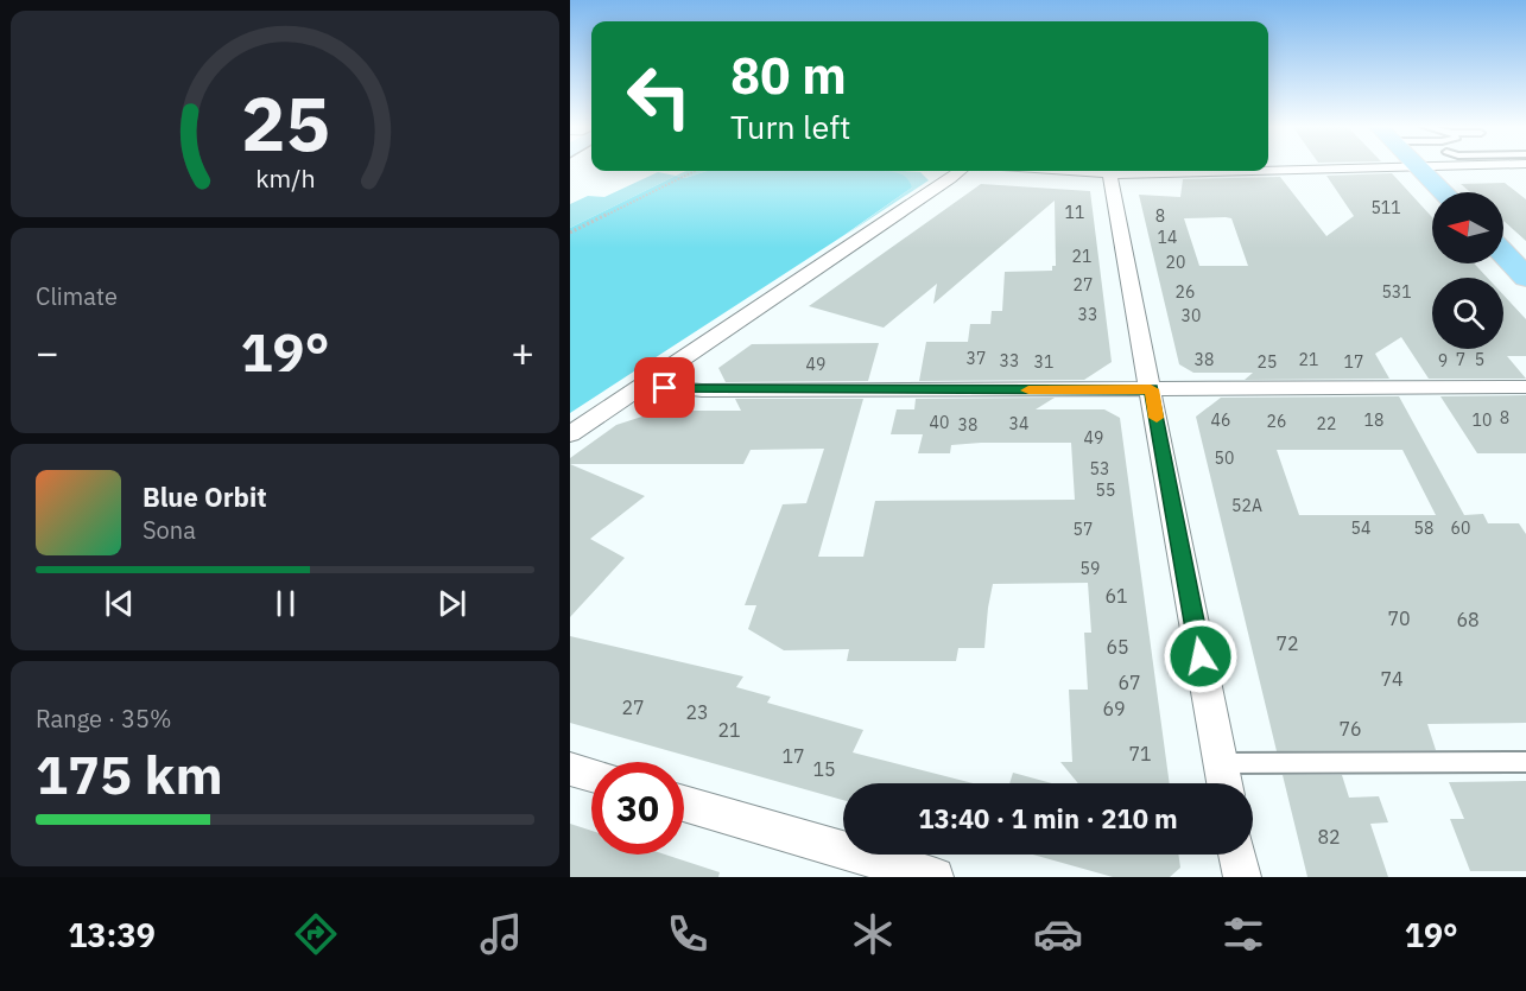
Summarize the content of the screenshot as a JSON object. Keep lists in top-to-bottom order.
{
  "house_numbers": [
    "511",
    "11",
    "8",
    "14",
    "21",
    "20",
    "27",
    "26",
    "531",
    "33",
    "30",
    "37",
    "38",
    "21",
    "7",
    "5",
    "33",
    "9",
    "31",
    "25",
    "17",
    "49",
    "8",
    "46",
    "18",
    "10",
    "26",
    "40",
    "34",
    "22",
    "38",
    "49",
    "50",
    "53",
    "55",
    "52A",
    "54",
    "58",
    "60",
    "57",
    "59",
    "61",
    "70",
    "68",
    "72",
    "65",
    "74",
    "67",
    "27",
    "69",
    "23",
    "76",
    "21",
    "71",
    "17",
    "15",
    "82"
  ],
  "north": "left",
  "page": {
    "turn": ["80 m", "Turn left"],
    "tile": [
      "Climate",
      ["Range · 35%", "175 km"]
    ],
    "heat": ["−", "19°", "+"],
    "song": ["Blue Orbit", "Sona"],
    "limit": "30",
    "trip": "13:40 · 1 min · 210 m",
    "tabs": ["13:39", "19°"],
    "gauge": ["25", "km/h"]
  }
}
